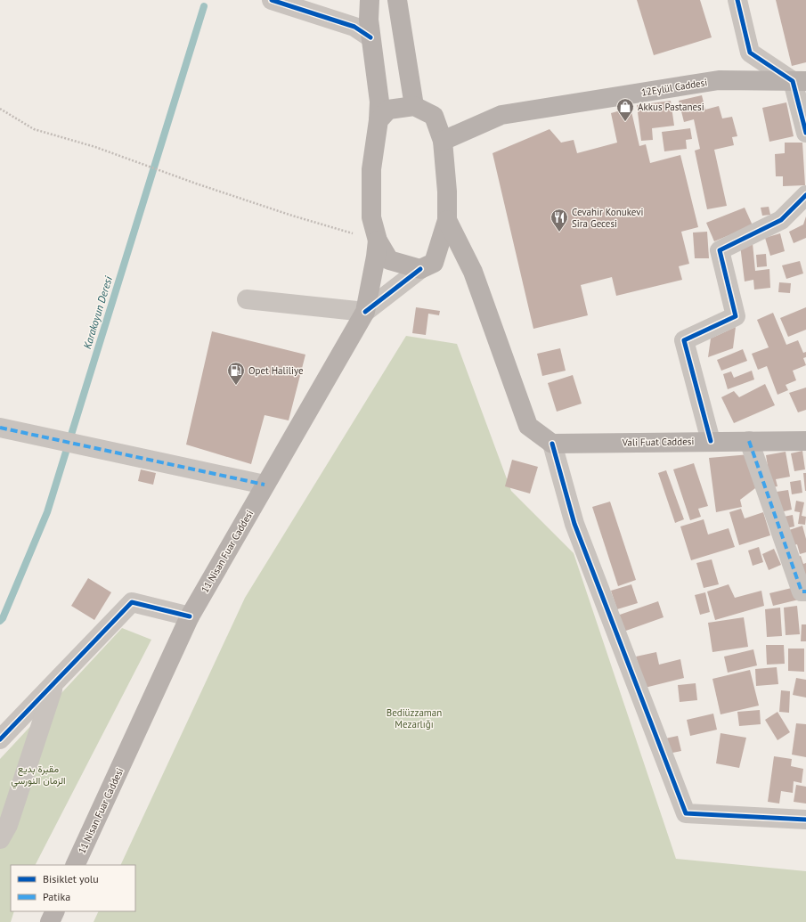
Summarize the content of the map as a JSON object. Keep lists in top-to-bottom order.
{
  "streets": {
    "main road": ["12Eylül Caddesi", "Vali Fuat Caddesi", "11 Nisan Fuar Caddesi"]
  },
  "water": ["Karakoyun Deresi"],
  "parks": ["Bediüzzaman Mezarlığı", "مقبرة بديع الزمان النورسي"],
  "places": {
    "shop": ["Akkus Pastanesi"],
    "restaurant": ["Cevahir Konukevi Sira Gecesi"],
    "fuel station": ["Opet Haliliye"]
  },
  "legend": ["Bisiklet yolu", "Patika"]
}
